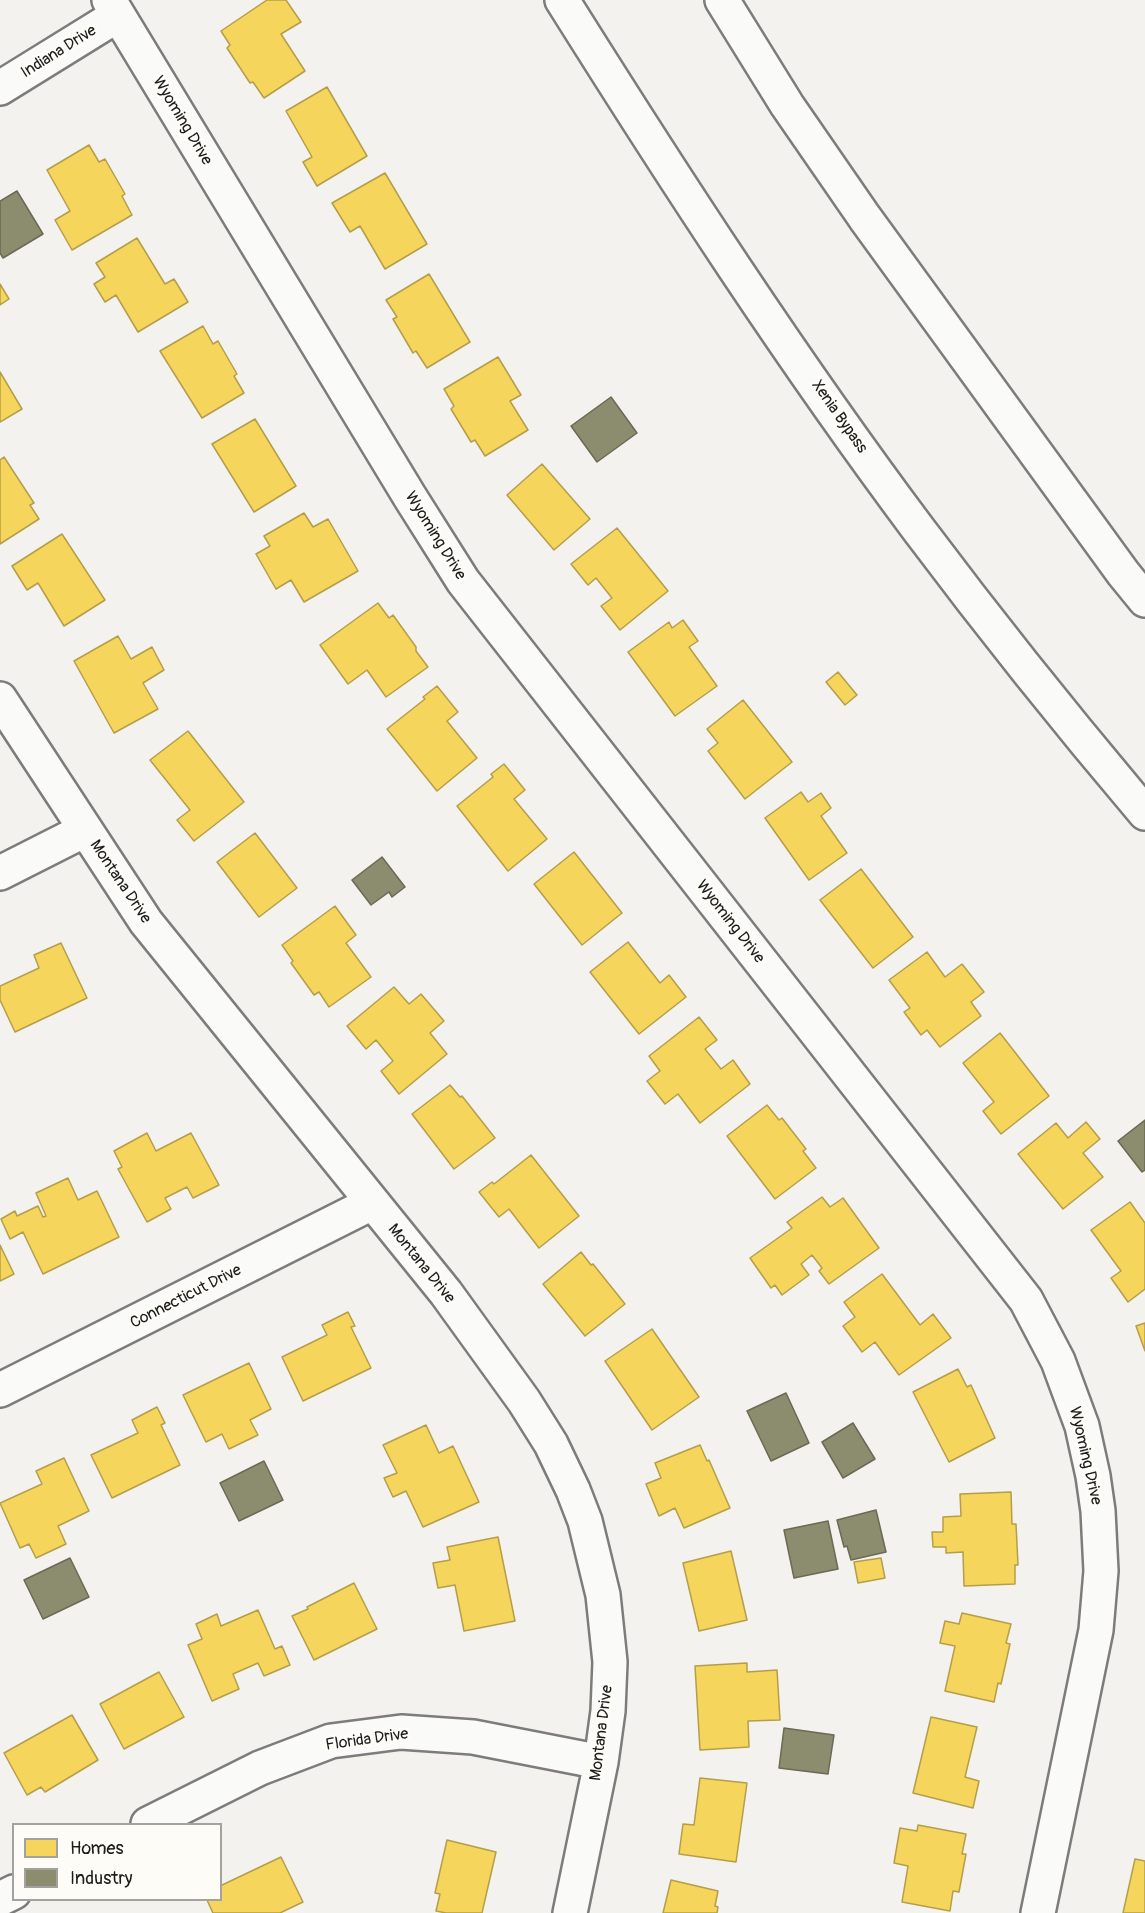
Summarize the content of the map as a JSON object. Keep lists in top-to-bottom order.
{
  "streets": {
    "main road": [
      "Indiana Drive",
      "Wyoming Drive",
      "Xenia Bypass",
      "Montana Drive",
      "Connecticut Drive",
      "Florida Drive"
    ]
  },
  "crossings": [
    ["Indiana Drive", "Wyoming Drive"],
    ["Montana Drive", "Connecticut Drive"],
    ["Montana Drive", "Florida Drive"]
  ],
  "legend": ["Homes", "Industry"]
}
